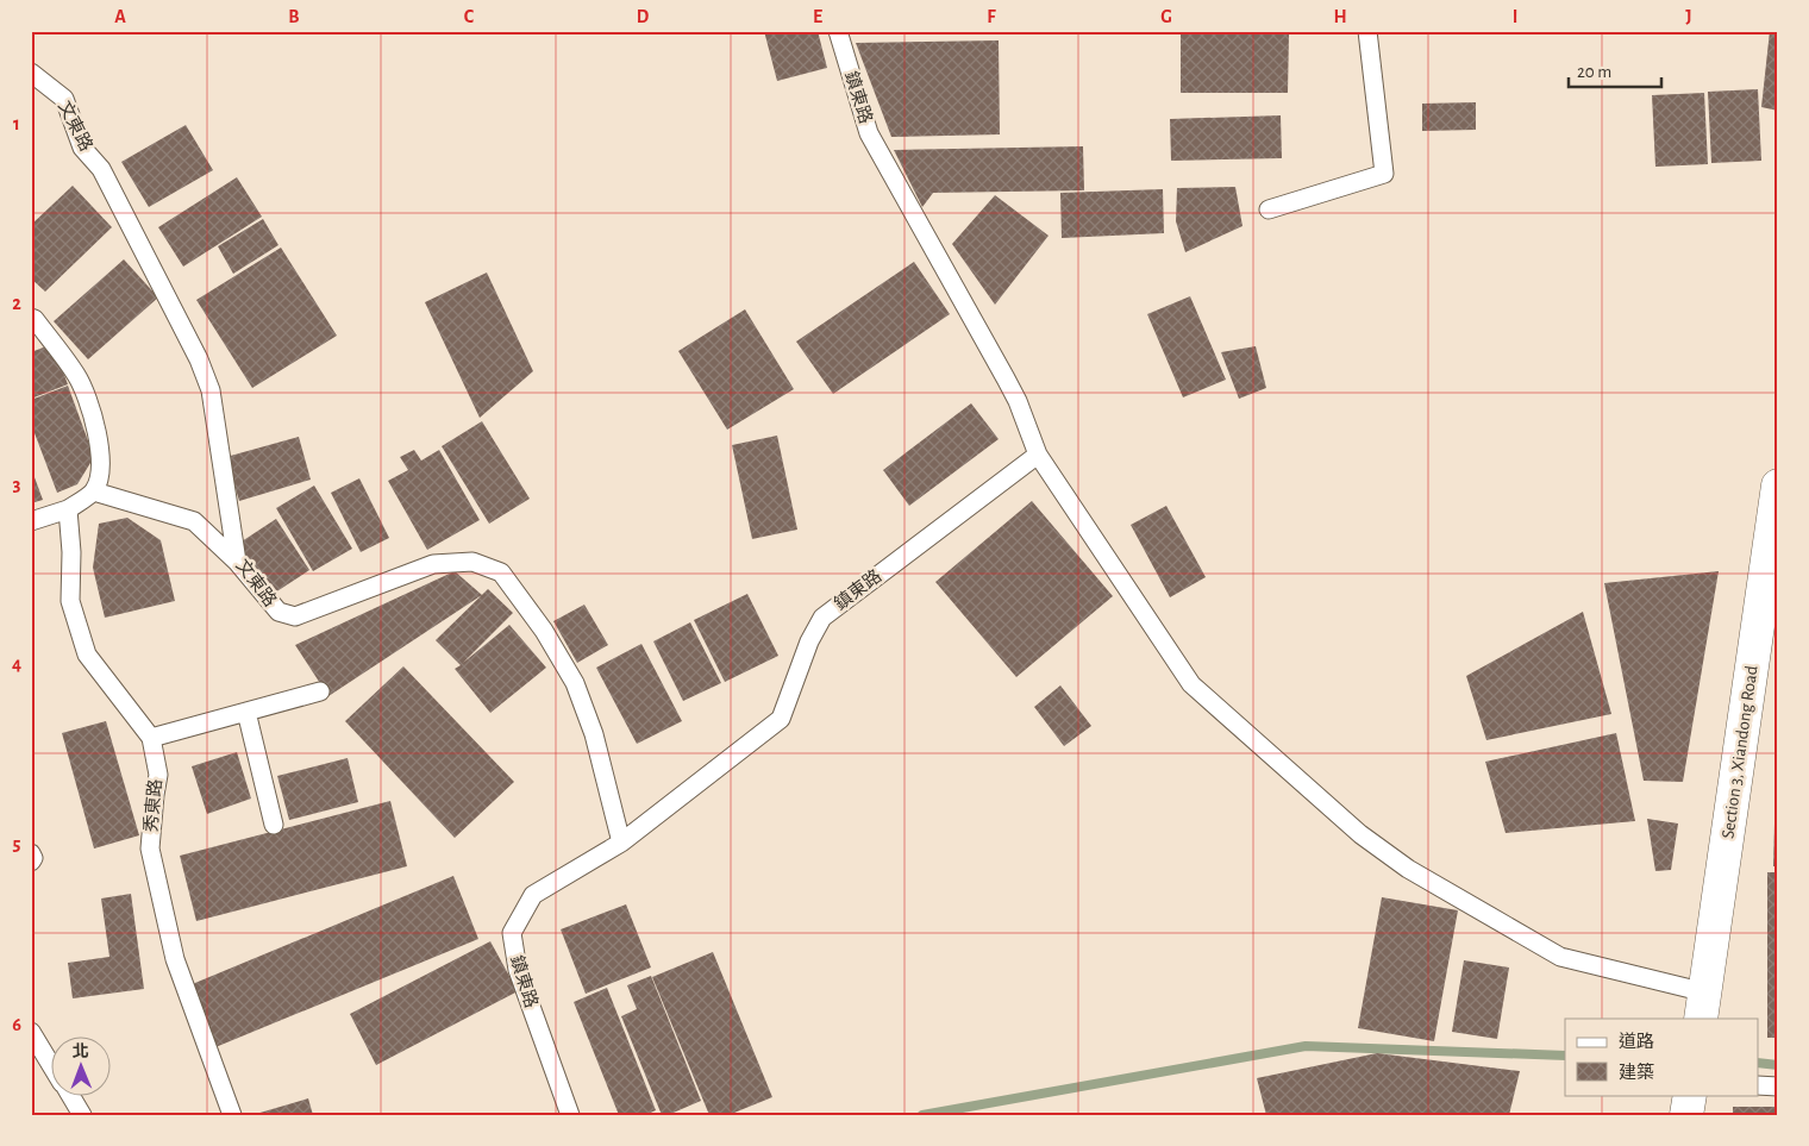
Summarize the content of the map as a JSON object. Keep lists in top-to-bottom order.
{
  "streets": {
    "main road": ["Section 3, Xiandong Road"],
    "lane": ["鎮東路", "文東路", "秀東路"]
  },
  "crossings": [
    ["鎮東路", "文東路"]
  ],
  "legend": ["道路", "建築"],
  "scale_bar": "20 m",
  "north": "top",
  "grid": {
    "columns": [
      "A",
      "B",
      "C",
      "D",
      "E",
      "F",
      "G",
      "H",
      "I",
      "J"
    ],
    "rows": [
      "1",
      "2",
      "3",
      "4",
      "5",
      "6"
    ]
  }
}
